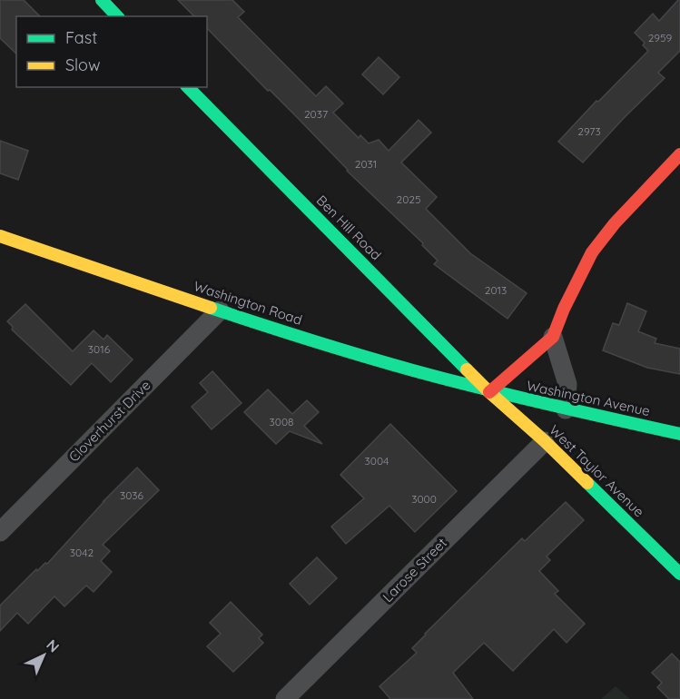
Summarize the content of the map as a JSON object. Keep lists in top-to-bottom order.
{
  "streets": {
    "street": [
      "Ben Hill Road",
      "Washington Road",
      "Washington Avenue",
      "Cloverhurst Drive",
      "West Taylor Avenue",
      "Larose Street"
    ]
  },
  "crossings": [
    ["Ben Hill Road", "Washington Road"],
    ["Ben Hill Road", "Washington Avenue"],
    ["Ben Hill Road", "West Taylor Avenue"],
    ["Washington Road", "Washington Avenue"],
    ["Washington Road", "Cloverhurst Drive"],
    ["Washington Road", "West Taylor Avenue"],
    ["Washington Avenue", "West Taylor Avenue"],
    ["West Taylor Avenue", "Larose Street"]
  ],
  "house_numbers": [
    "2959",
    "2037",
    "2973",
    "2031",
    "2025",
    "2013",
    "3016",
    "3008",
    "3004",
    "3036",
    "3000",
    "3042"
  ],
  "legend": ["Fast", "Slow"],
  "north": "top right"
}
